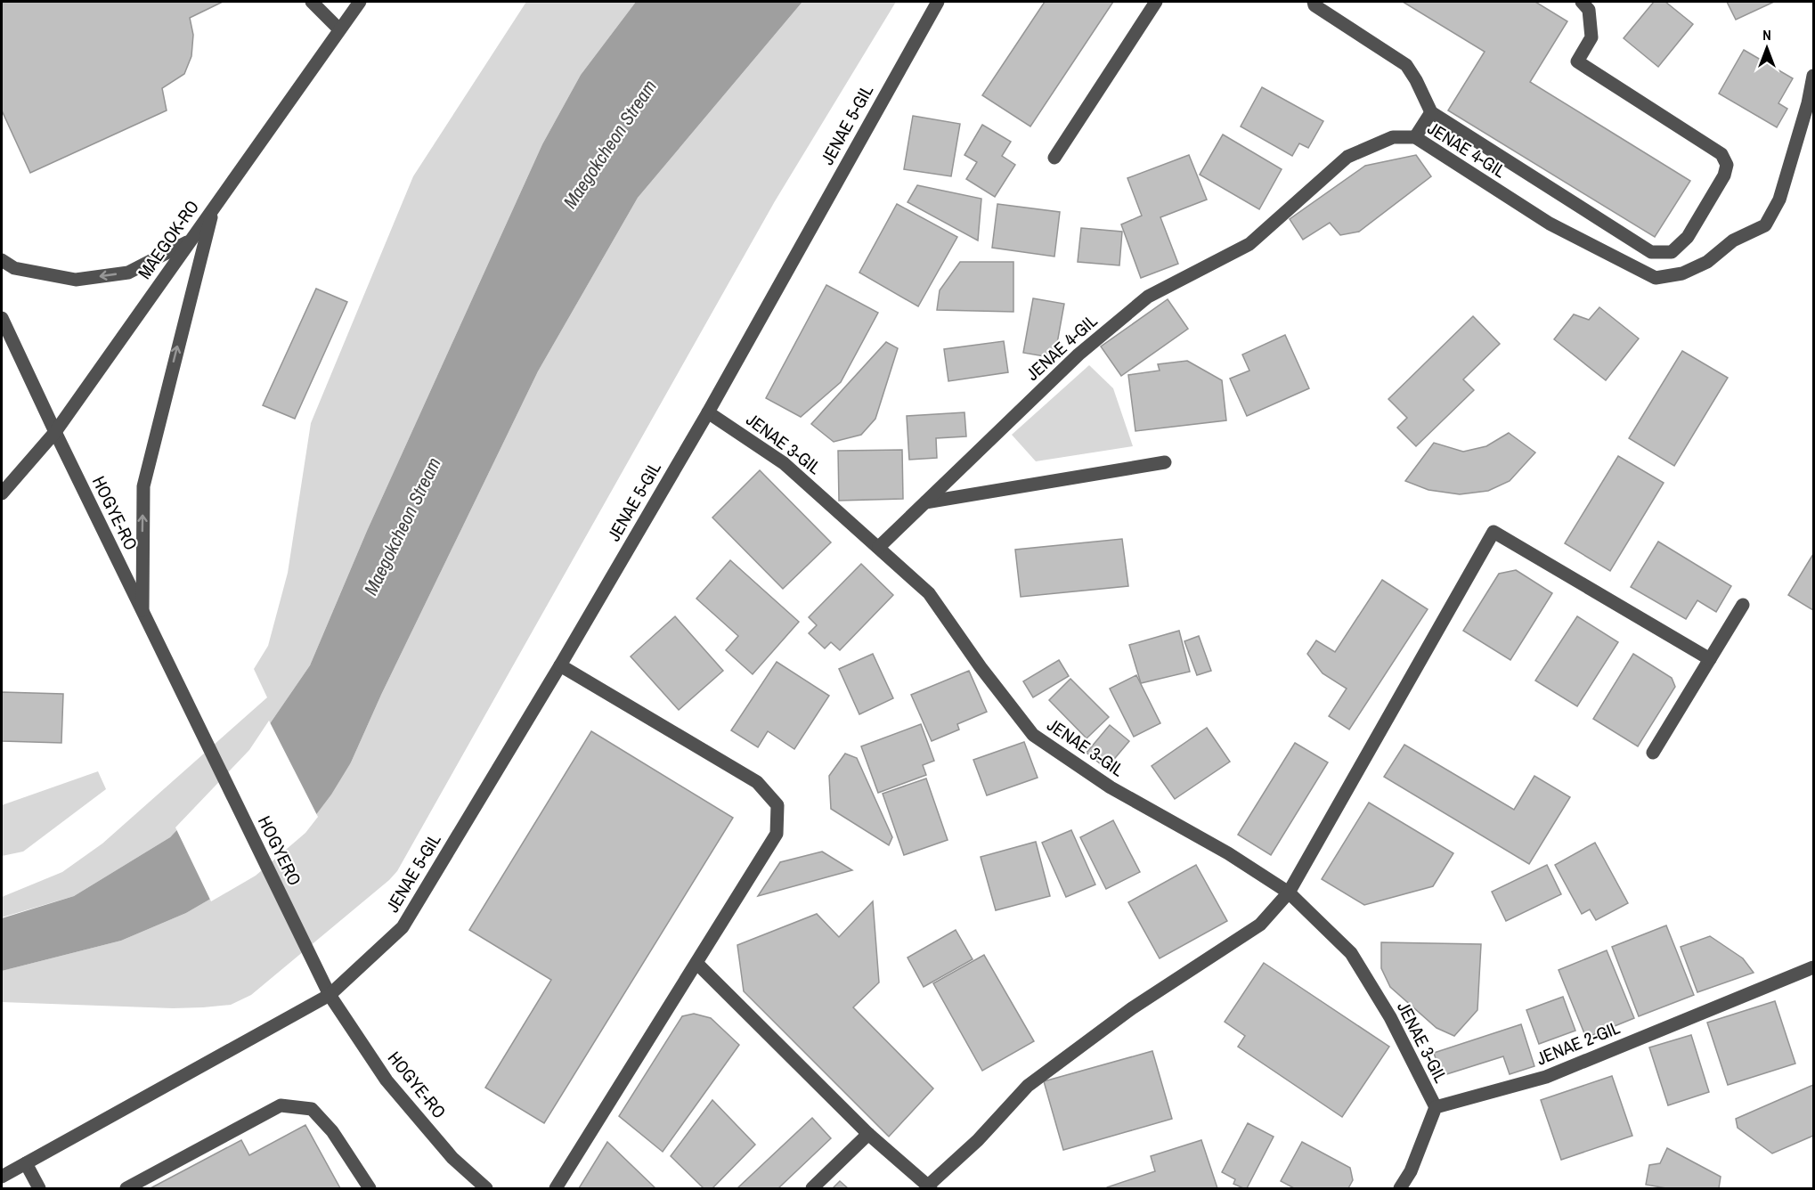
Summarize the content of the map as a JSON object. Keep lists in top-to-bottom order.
{
  "streets": {
    "street": [
      "JENAE 5-GIL",
      "JENAE 4-GIL",
      "MAEGOK-RO",
      "JENAE 3-GIL",
      "HOGYE-RO",
      "HOGYERO",
      "JENAE 2-GIL"
    ]
  },
  "crossings": [
    ["JENAE 5-GIL", "JENAE 3-GIL"],
    ["JENAE 5-GIL", "HOGYE-RO"],
    ["JENAE 5-GIL", "HOGYERO"],
    ["JENAE 4-GIL", "JENAE 3-GIL"],
    ["MAEGOK-RO", "HOGYE-RO"],
    ["JENAE 3-GIL", "JENAE 2-GIL"],
    ["HOGYE-RO", "HOGYERO"]
  ],
  "water": ["Maegokcheon Stream"],
  "north": "top"
}
